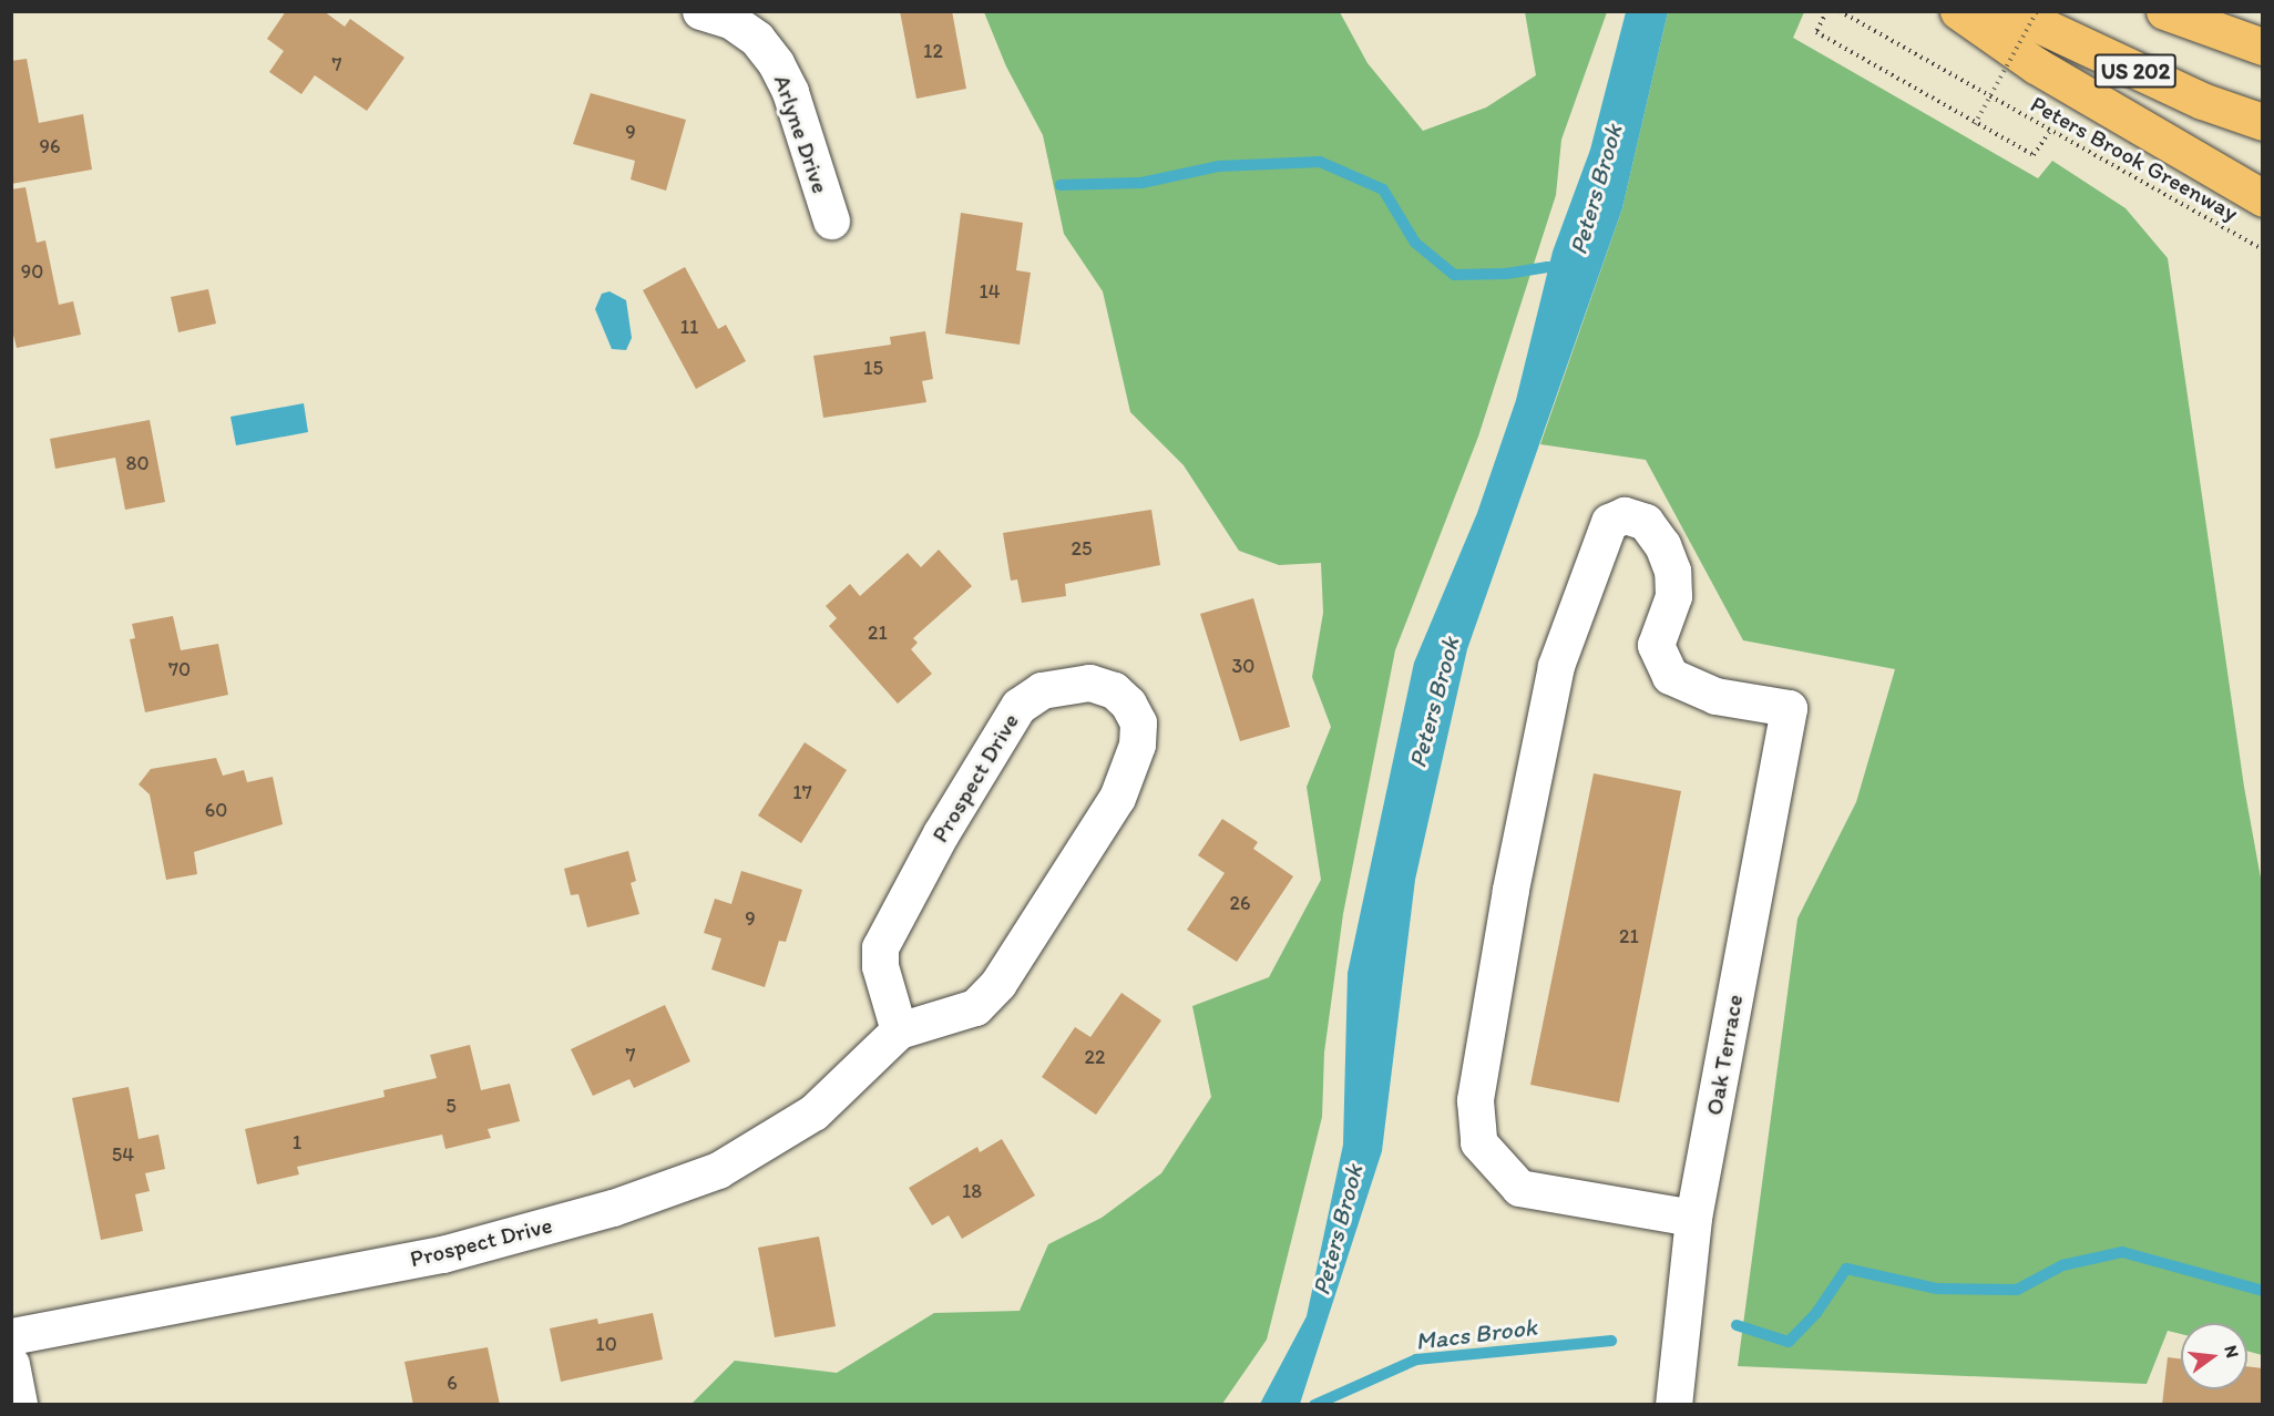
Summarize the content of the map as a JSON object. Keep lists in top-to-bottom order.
{
  "streets": {
    "highway": ["US 202"],
    "street": ["Arlyne Drive", "Prospect Drive", "Oak Terrace"],
    "path": ["Peters Brook Greenway"]
  },
  "water": ["Peters Brook", "Macs Brook"],
  "house_numbers": [
    "12",
    "7",
    "9",
    "96",
    "90",
    "14",
    "11",
    "15",
    "80",
    "25",
    "21",
    "30",
    "70",
    "17",
    "60",
    "26",
    "9",
    "21",
    "7",
    "22",
    "5",
    "1",
    "54",
    "18",
    "10",
    "6"
  ],
  "north": "right"
}
